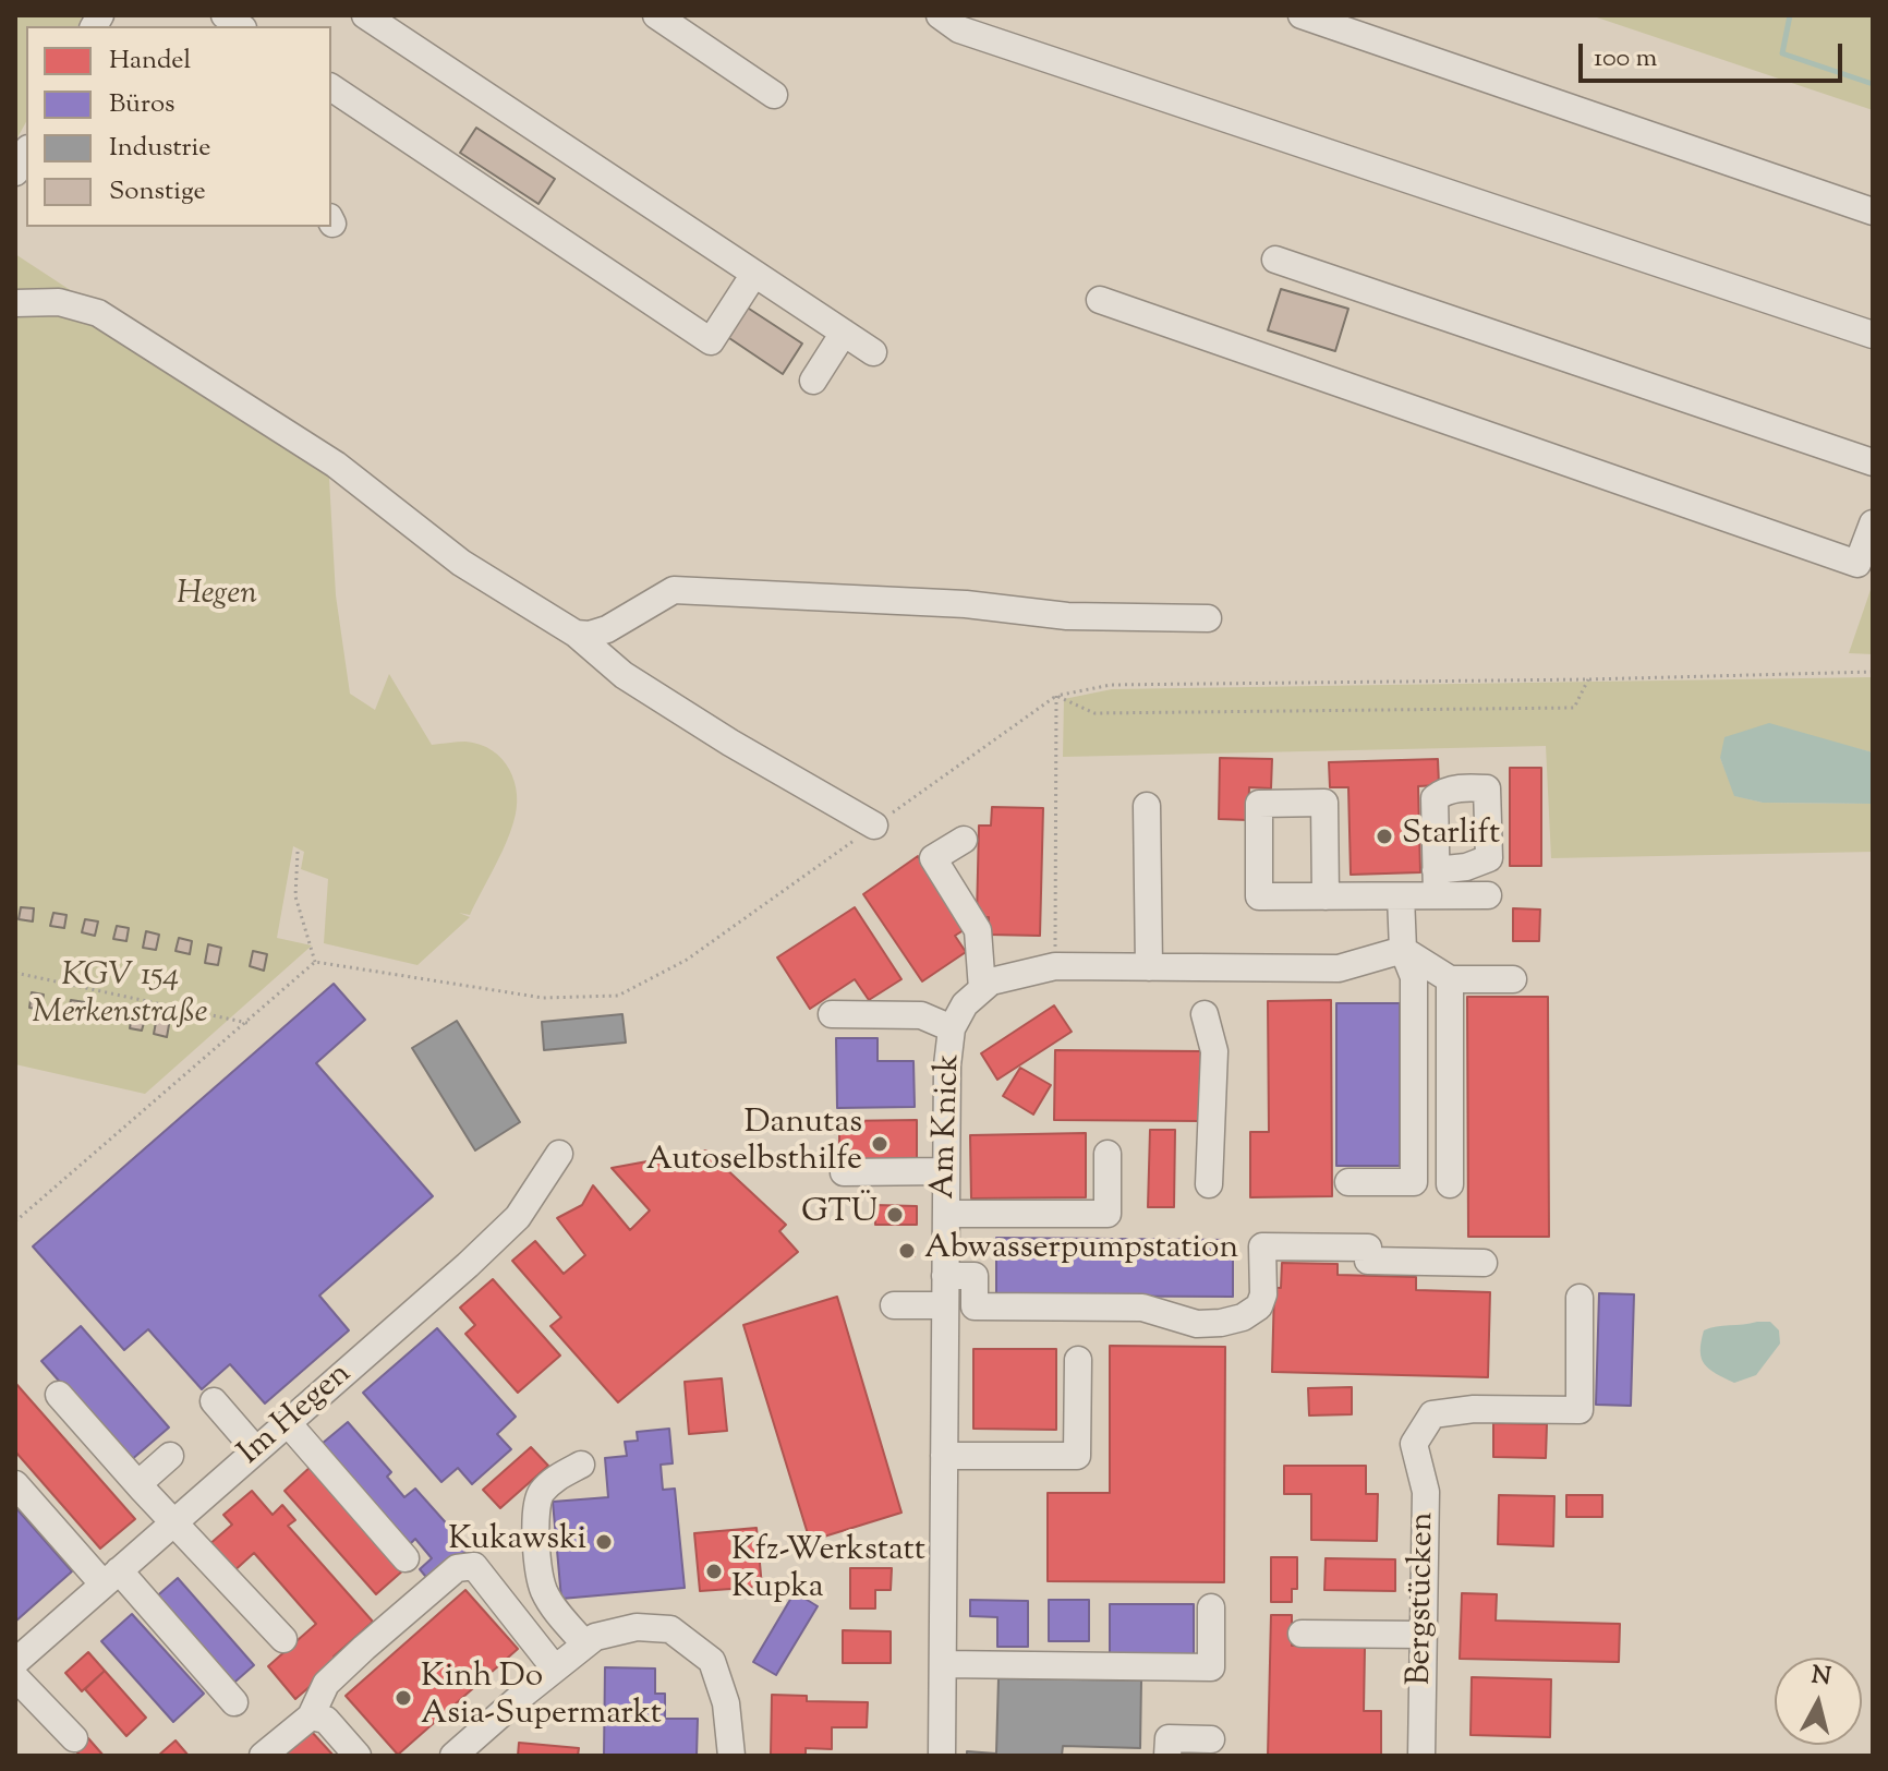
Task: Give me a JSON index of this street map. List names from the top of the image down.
{
  "streets": {
    "street": ["Am Knick", "Im Hegen", "Bergstücken"]
  },
  "parks": ["Hegen", "KGV 154 Merkenstraße"],
  "places": [
    "Starlift",
    "Danutas Autoselbsthilfe",
    "GTÜ",
    "Abwasserpumpstation",
    "Kukawski",
    "Kfz-Werkstatt Kupka",
    "Kinh Do Asia-Supermarkt"
  ],
  "legend": [
    "Handel",
    "Büros",
    "Industrie",
    "Sonstige"
  ],
  "scale_bar": "100 m",
  "north": "top"
}
